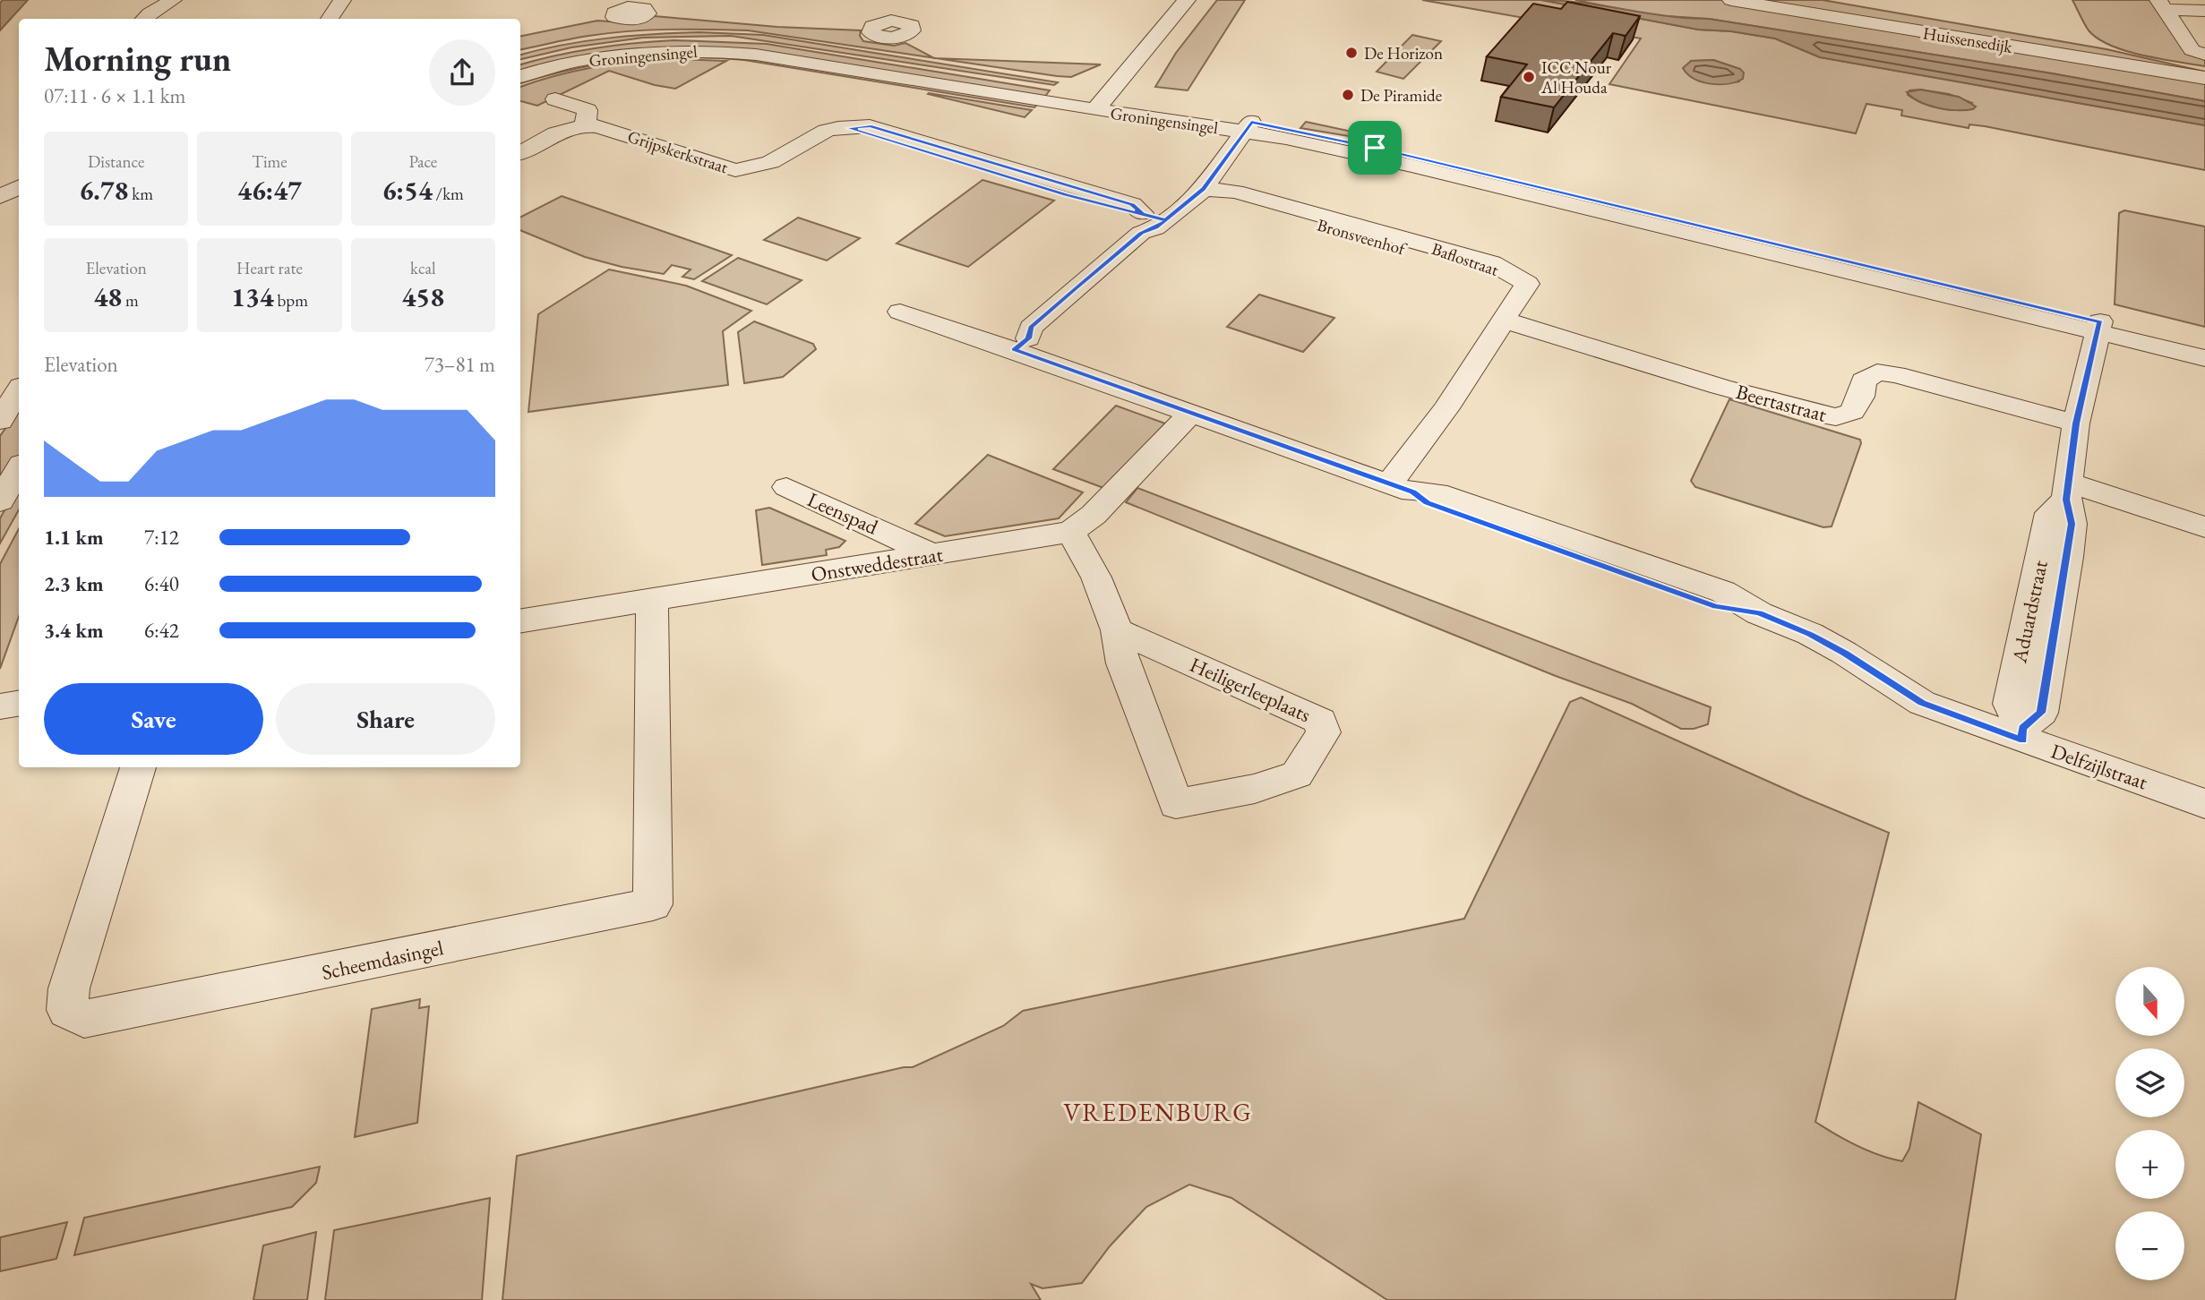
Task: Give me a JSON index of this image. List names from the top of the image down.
{
  "streets": {
    "street": [
      "Huissensedijk",
      "Groningensingel",
      "Grijpskerkstraat",
      "Bronsveenhof",
      "Baflostraat",
      "Beertastraat",
      "Leenspad",
      "Onstweddestraat",
      "Aduardstraat",
      "Heiligerleeplaats",
      "Delfzijlstraat",
      "Scheemdasingel"
    ]
  },
  "crossings": [
    ["Groningensingel", "Aduardstraat"],
    ["Bronsveenhof", "Baflostraat"],
    ["Baflostraat", "Beertastraat"],
    ["Baflostraat", "Delfzijlstraat"],
    ["Beertastraat", "Aduardstraat"],
    ["Leenspad", "Onstweddestraat"],
    ["Onstweddestraat", "Heiligerleeplaats"],
    ["Onstweddestraat", "Delfzijlstraat"],
    ["Onstweddestraat", "Scheemdasingel"],
    ["Aduardstraat", "Delfzijlstraat"]
  ],
  "districts": ["VREDENBURG"],
  "places": ["De Horizon", "ICC Nour Al Houda", "De Piramide"],
  "north": "bottom",
  "page": {
    "heading": ["Morning run", "07:11 · 6 × 1.1 km"],
    "stats": [
      ["Distance", "6.78 km"],
      ["Time", "46:47"],
      ["Pace", "6:54 /km"],
      ["Elevation", "48 m"],
      ["Heart rate", "134 bpm"],
      ["kcal", "458"]
    ],
    "chart": ["Elevation", "73–81 m"],
    "list": [
      {
        "name": "1.1 km",
        "note": "7:12"
      },
      {
        "name": "2.3 km",
        "note": "6:40"
      },
      {
        "name": "3.4 km",
        "note": "6:42"
      }
    ],
    "buttons": ["Save", "Share"],
    "map_buttons": ["+", "−"]
  }
}
